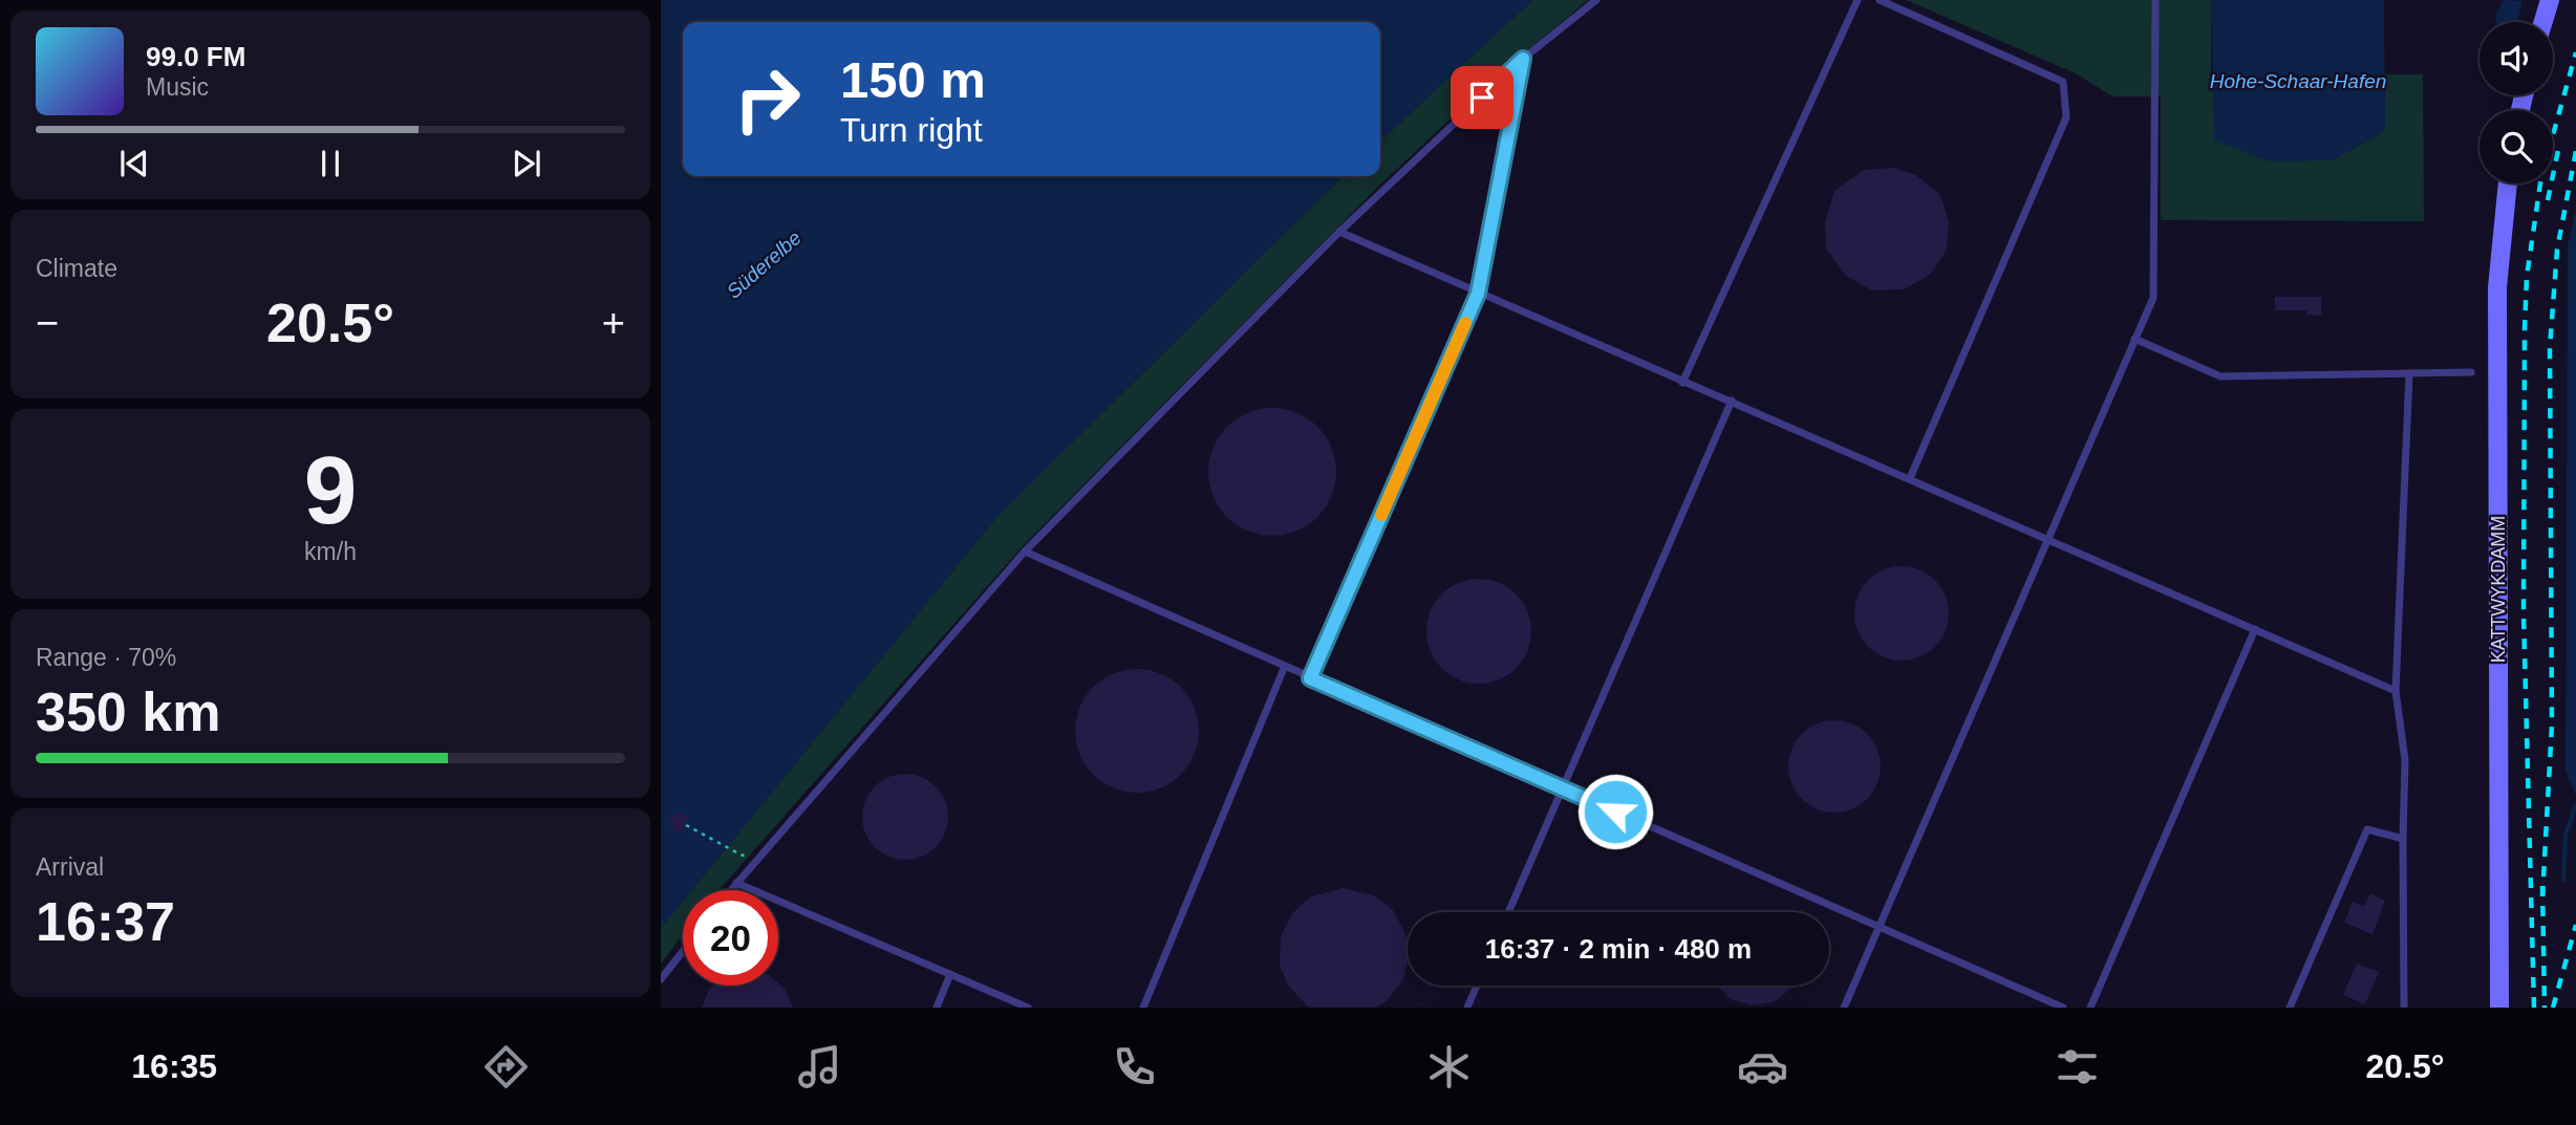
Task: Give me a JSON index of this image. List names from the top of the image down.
{
  "streets": {
    "main road": ["KATTWYKDAMM"]
  },
  "water": ["Hohe-Schaar-Hafen", "Süderelbe"],
  "page": {
    "turn": ["150 m", "Turn right"],
    "song": ["99.0 FM", "Music"],
    "tile": [
      "Climate",
      ["9", "km/h"],
      ["Range · 70%", "350 km"],
      ["Arrival", "16:37"]
    ],
    "heat": ["−", "20.5°", "+"],
    "limit": "20",
    "trip": "16:37 · 2 min · 480 m",
    "tabs": ["16:35", "20.5°"]
  }
}
